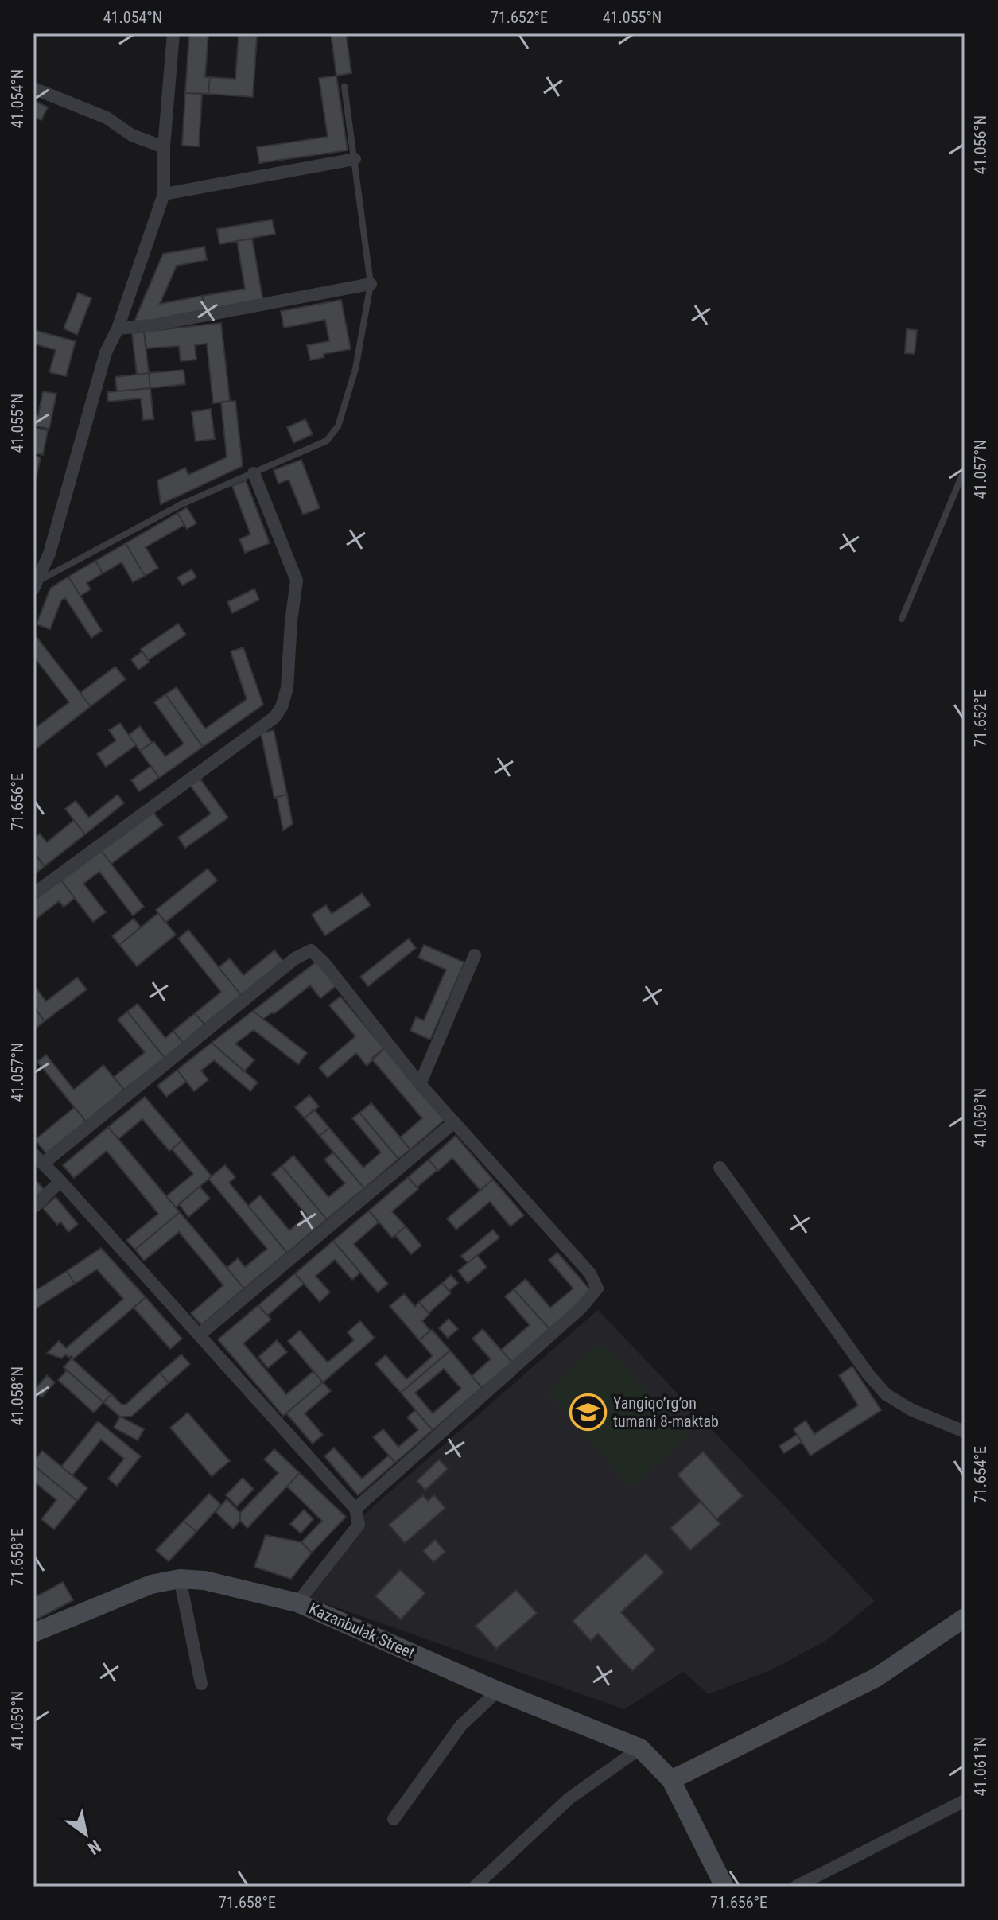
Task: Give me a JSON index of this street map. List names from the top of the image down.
{
  "streets": {
    "main road": ["Kazanbulak Street"]
  },
  "places": {
    "school or university": ["Yangiqo’rg’on tumani 8-maktab"]
  },
  "north": "bottom right",
  "coordinates": [
    "41.054°N",
    "71.652°E",
    "41.055°N",
    "41.056°N",
    "41.057°N",
    "71.656°E",
    "41.059°N",
    "41.058°N",
    "71.654°E",
    "71.658°E",
    "41.061°N"
  ]
}
